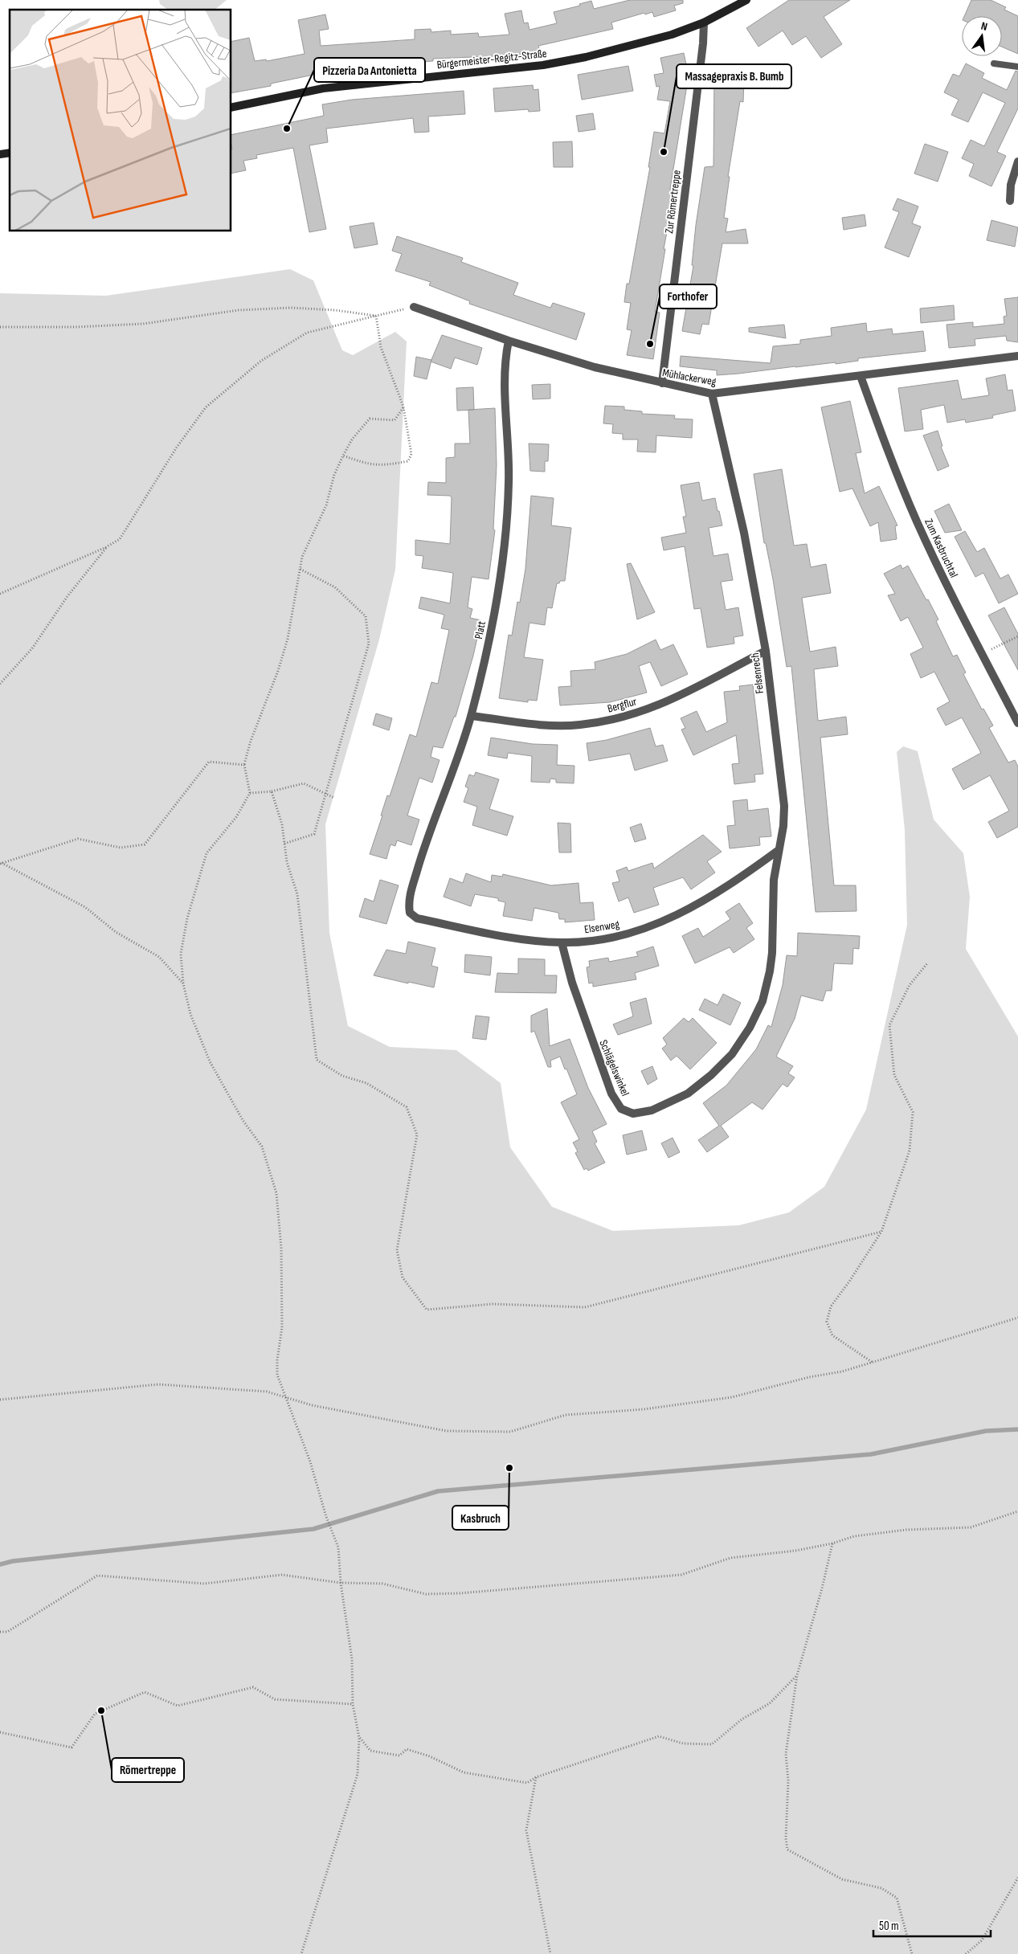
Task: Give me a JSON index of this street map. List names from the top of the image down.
{
  "streets": {
    "street": [
      "Bürgermeister-Regitz-Straße",
      "Zur Römertreppe",
      "Mühlackerweg",
      "Zum Kasbruchtal",
      "Platt",
      "Felsenrech",
      "Bergflur",
      "Elsenweg",
      "Schlägelswinkel"
    ]
  },
  "crossings": [
    ["Bürgermeister-Regitz-Straße", "Zur Römertreppe"],
    ["Zur Römertreppe", "Mühlackerweg"],
    ["Mühlackerweg", "Zum Kasbruchtal"],
    ["Mühlackerweg", "Platt"],
    ["Mühlackerweg", "Felsenrech"],
    ["Platt", "Bergflur"],
    ["Platt", "Elsenweg"],
    ["Felsenrech", "Bergflur"],
    ["Felsenrech", "Elsenweg"],
    ["Felsenrech", "Schlägelswinkel"],
    ["Elsenweg", "Schlägelswinkel"]
  ],
  "places": [
    "Pizzeria Da Antonietta",
    "Massagepraxis B. Bumb",
    "Forthofer",
    "Kasbruch",
    "Römertreppe"
  ],
  "scale_bar": "50 m",
  "north": "top"
}
